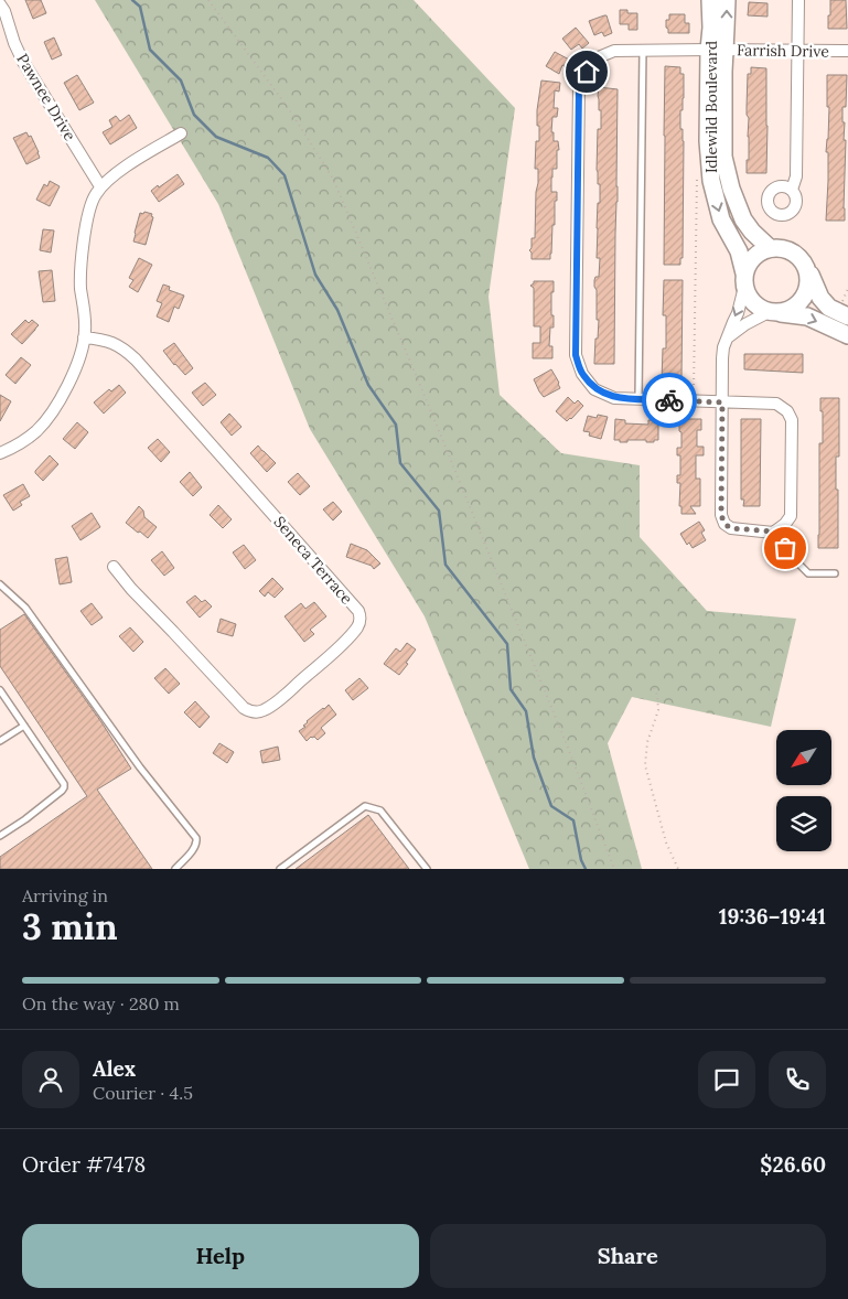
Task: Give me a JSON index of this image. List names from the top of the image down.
{
  "streets": {
    "street": [
      "Farrish Drive",
      "Pawnee Drive",
      "Idlewild Boulevard",
      "Seneca Terrace"
    ]
  },
  "crossings": [
    ["Farrish Drive", "Idlewild Boulevard"]
  ],
  "north": "bottom left",
  "page": {
    "heading": ["3 min", "Arriving in", "19:36–19:41"],
    "panel": [
      "Alex",
      "Courier · 4.5",
      "Order #7478",
      "$26.60"
    ],
    "bar": "On the way · 280 m",
    "buttons": ["Help", "Share"]
  }
}
